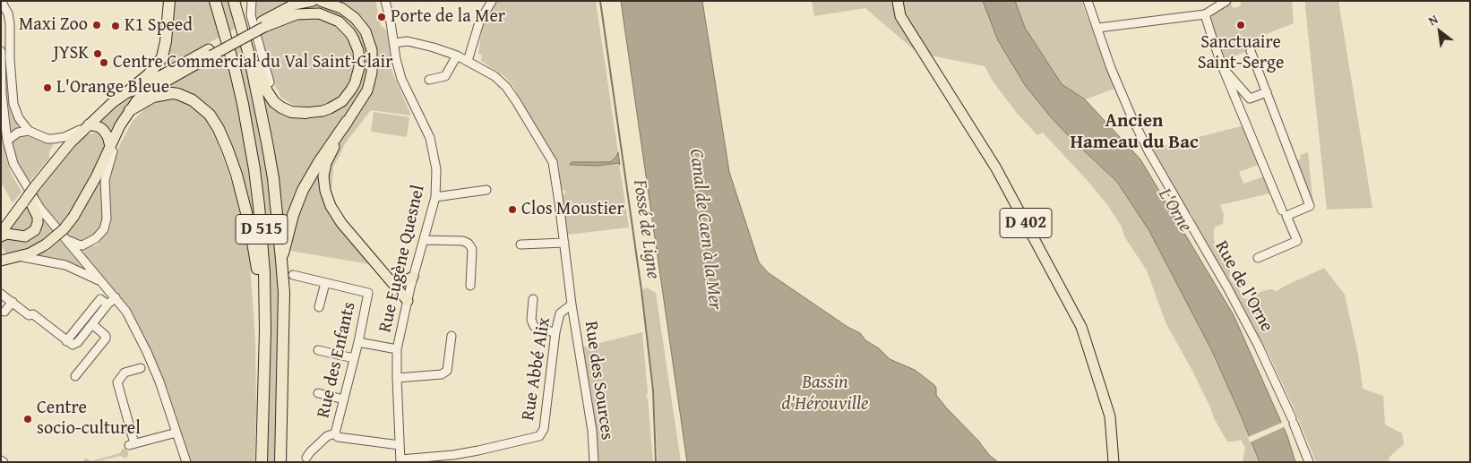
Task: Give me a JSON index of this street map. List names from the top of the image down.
{
  "streets": {
    "highway": ["D 515"],
    "main road": ["D 402"],
    "street": [
      "Rue Eugène Quesnel",
      "Rue de l'Orne",
      "Rue des Enfants",
      "Rue Abbé Alix",
      "Rue des Sources"
    ]
  },
  "crossings": [
    ["Rue Eugène Quesnel", "Rue Abbé Alix"],
    ["Rue Eugène Quesnel", "Rue des Sources"],
    ["Rue Abbé Alix", "Rue des Sources"]
  ],
  "districts": ["Ancien Hameau du Bac"],
  "water": [
    "L'Orne",
    "Fossé de Ligne",
    "Canal de Caen à la Mer",
    "Bassin d'Hérouville"
  ],
  "places": [
    "Porte de la Mer",
    "Maxi Zoo",
    "Sanctuaire Saint-Serge",
    "K1 Speed",
    "JYSK",
    "Centre Commercial du Val Saint-Clair",
    "L'Orange Bleue",
    "Clos Moustier",
    "Centre socio-culturel"
  ],
  "north": "top left"
}
